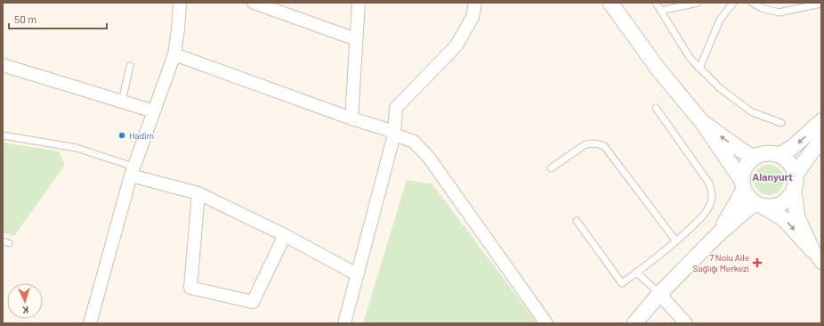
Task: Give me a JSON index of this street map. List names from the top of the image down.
{
  "districts": ["Alanyurt"],
  "places": {
    "other": ["Hadim"],
    "health": ["7 Nolu Aile Sağlığı Merkezi"]
  },
  "scale_bar": "50 m",
  "north": "bottom"
}
